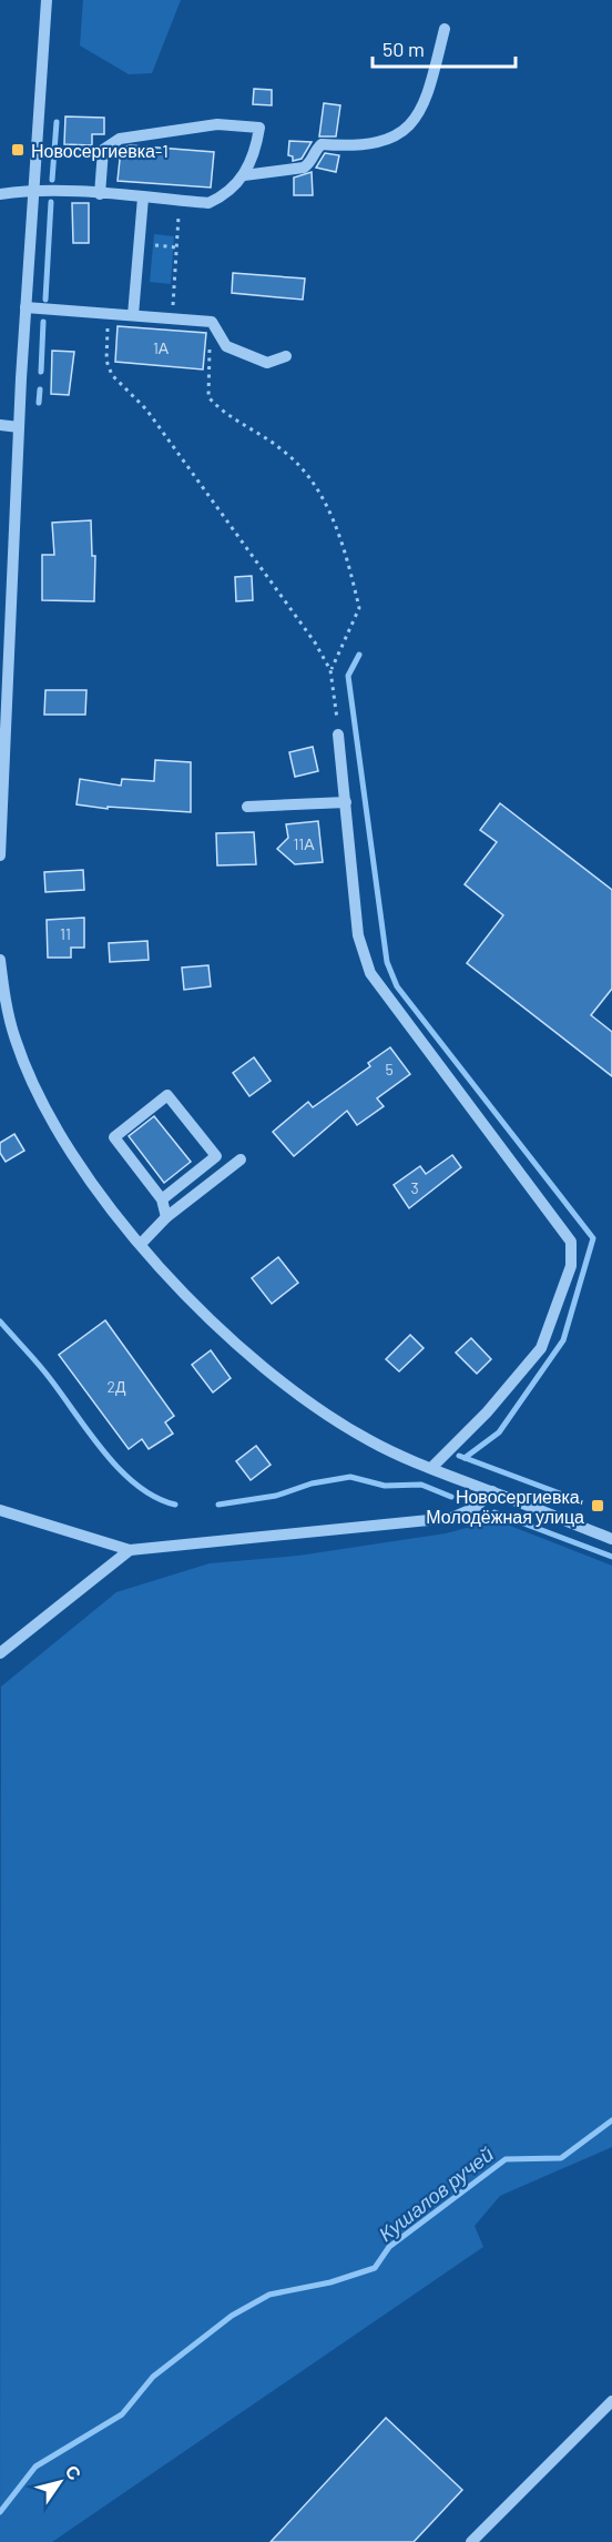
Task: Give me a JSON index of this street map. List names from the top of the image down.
{
  "water": ["Кушалов ручей"],
  "places": {
    "transit": ["Новосергиевка-1", "Новосергиевка, Молодёжная улица"]
  },
  "house_numbers": [
    "1А",
    "11А",
    "11",
    "5",
    "3",
    "2Д"
  ],
  "scale_bar": "50 m",
  "north": "top right"
}
